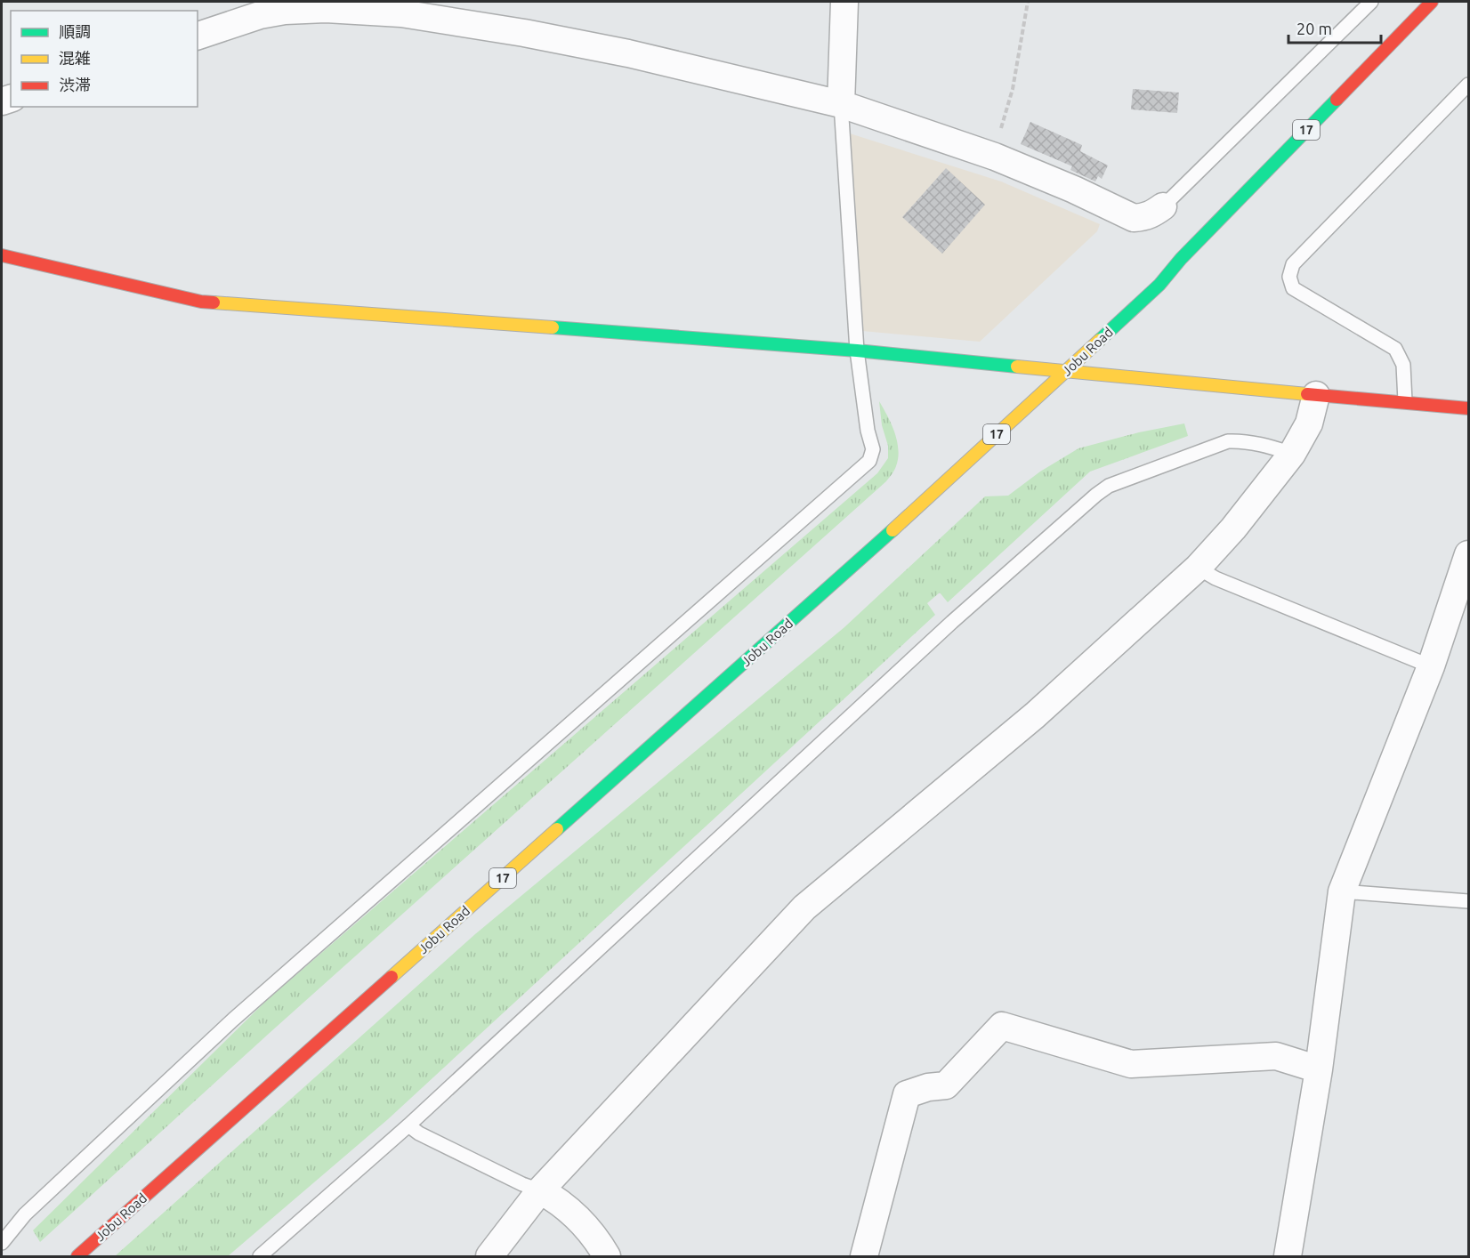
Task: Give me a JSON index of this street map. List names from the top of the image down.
{
  "streets": {
    "main road": ["17", "Jobu Road"]
  },
  "legend": ["順調", "混雑", "渋滞"],
  "scale_bar": "20 m"
}
